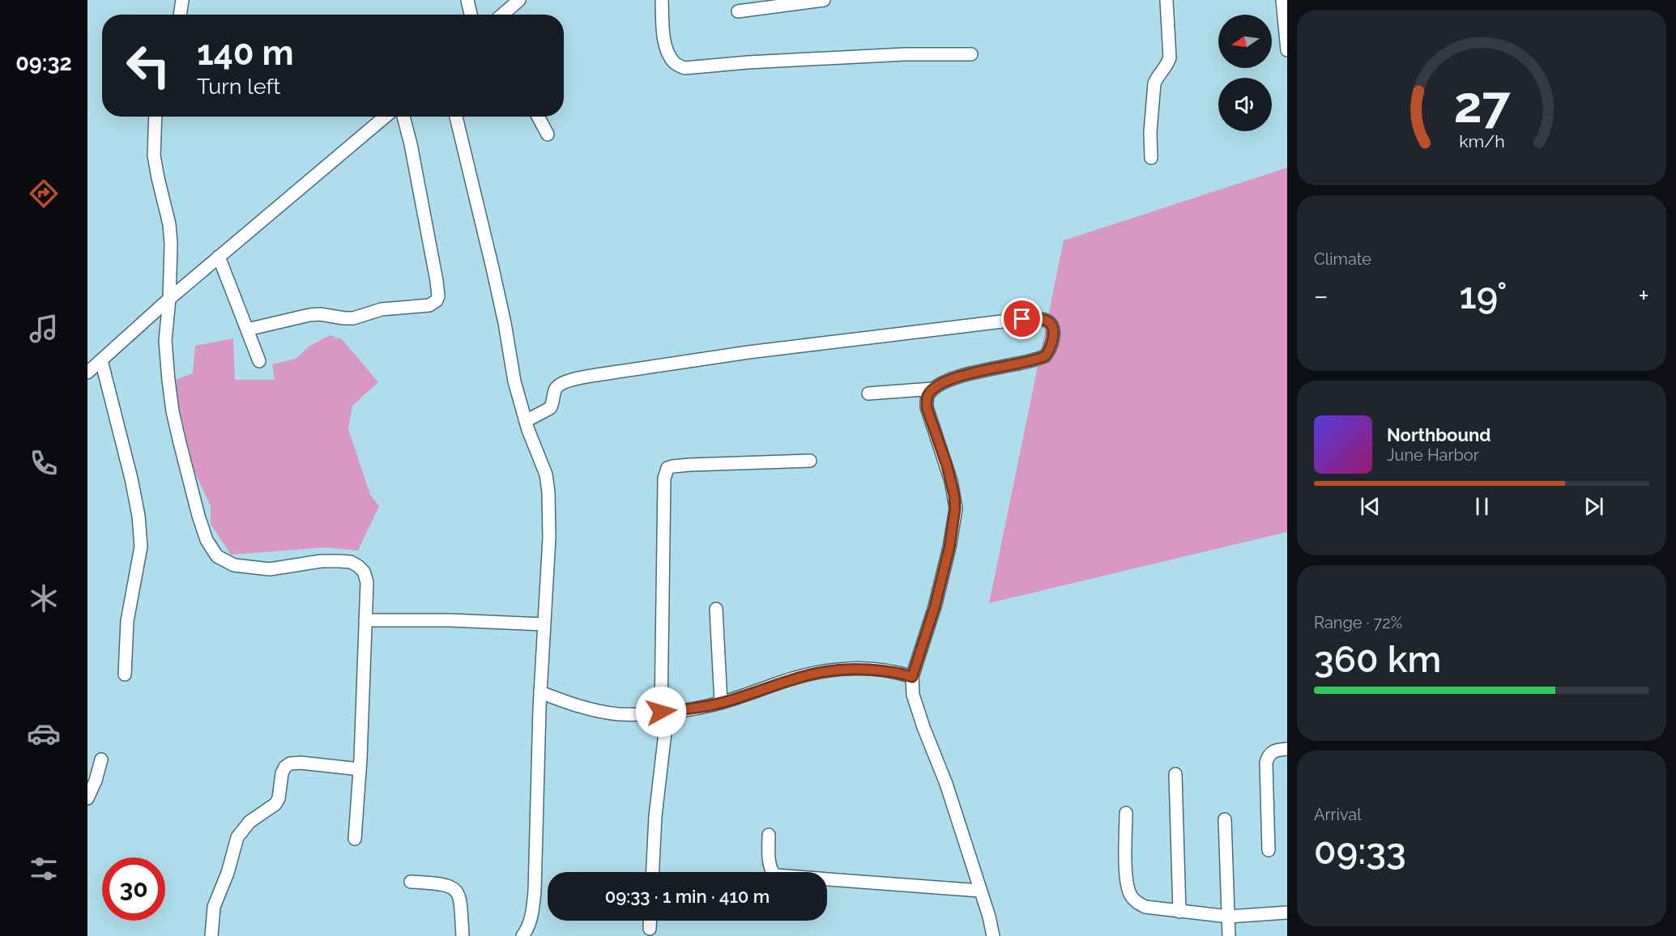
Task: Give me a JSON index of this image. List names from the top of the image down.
{
  "north": "left",
  "page": {
    "tabs": "09:32",
    "turn": ["140 m", "Turn left"],
    "tile": [
      "Climate",
      ["Range · 72%", "360 km"],
      ["Arrival", "09:33"]
    ],
    "heat": ["−", "19°", "+"],
    "song": ["Northbound", "June Harbor"],
    "limit": "30",
    "trip": "09:33 · 1 min · 410 m",
    "gauge": ["27", "km/h"]
  }
}
